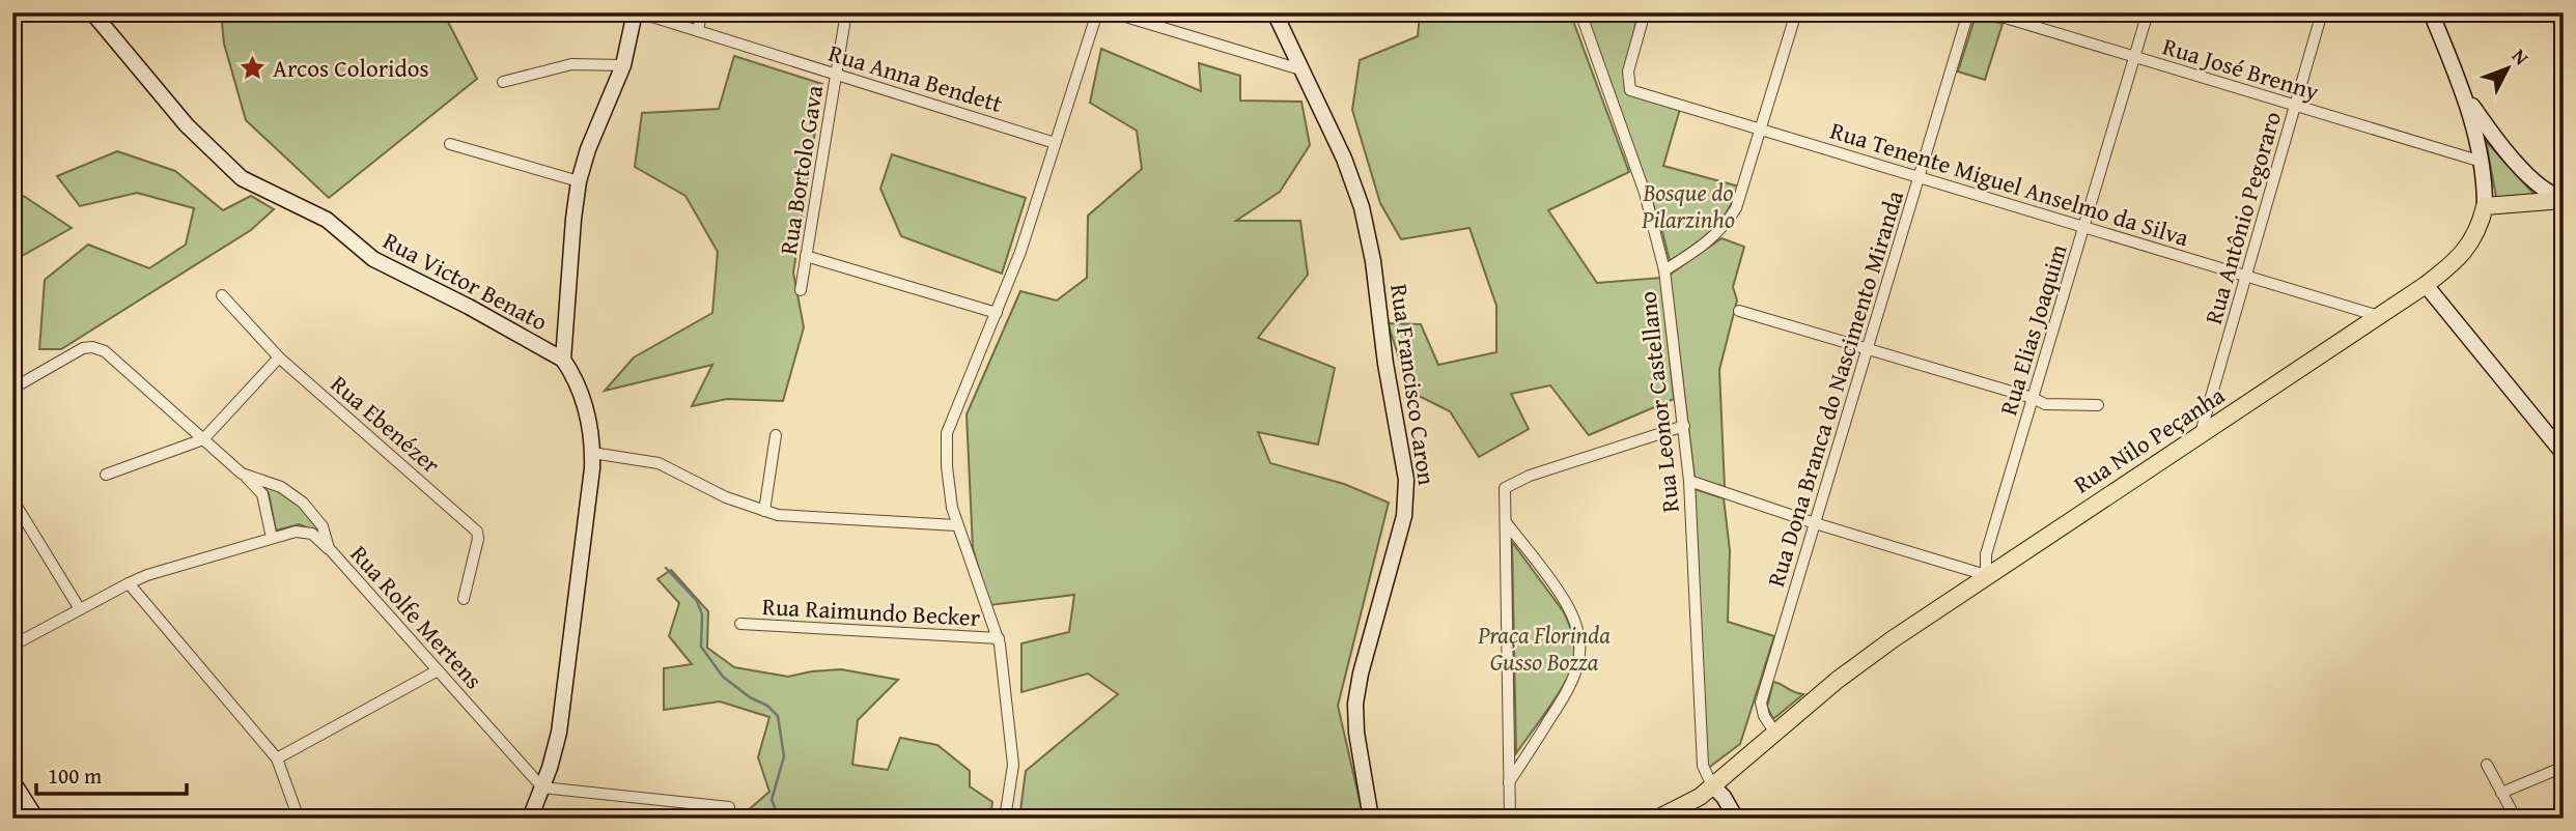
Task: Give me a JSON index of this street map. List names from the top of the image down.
{
  "streets": {
    "main road": ["Rua Nilo Peçanha"],
    "street": [
      "Rua José Brenny",
      "Rua Anna Bendett",
      "Rua Bortolo Gava",
      "Rua Tenente Miguel Anselmo da Silva",
      "Rua Antônio Pegoraro",
      "Rua Victor Benato",
      "Rua Elias Joaquim",
      "Rua Francisco Caron",
      "Rua Dona Branca do Nascimento Miranda",
      "Rua Leonor Castellano",
      "Rua Ebenézer",
      "Rua Raimundo Becker",
      "Rua Rolfe Mertens"
    ]
  },
  "crossings": [
    ["Rua José Brenny", "Rua Antônio Pegoraro"],
    ["Rua José Brenny", "Rua Elias Joaquim"],
    ["Rua José Brenny", "Rua Nilo Peçanha"],
    ["Rua Anna Bendett", "Rua Bortolo Gava"],
    ["Rua Tenente Miguel Anselmo da Silva", "Rua Antônio Pegoraro"],
    ["Rua Tenente Miguel Anselmo da Silva", "Rua Elias Joaquim"],
    ["Rua Tenente Miguel Anselmo da Silva", "Rua Dona Branca do Nascimento Miranda"],
    ["Rua Tenente Miguel Anselmo da Silva", "Rua Leonor Castellano"],
    ["Rua Tenente Miguel Anselmo da Silva", "Rua Nilo Peçanha"],
    ["Rua Antônio Pegoraro", "Rua Nilo Peçanha"],
    ["Rua Elias Joaquim", "Rua Nilo Peçanha"],
    ["Rua Dona Branca do Nascimento Miranda", "Rua Nilo Peçanha"],
    ["Rua Leonor Castellano", "Rua Nilo Peçanha"]
  ],
  "parks": ["Bosque do Pilarzinho", "Praça Florinda Gusso Bozza"],
  "places": {
    "place": ["Arcos Coloridos"]
  },
  "scale_bar": "100 m",
  "north": "top right"
}
